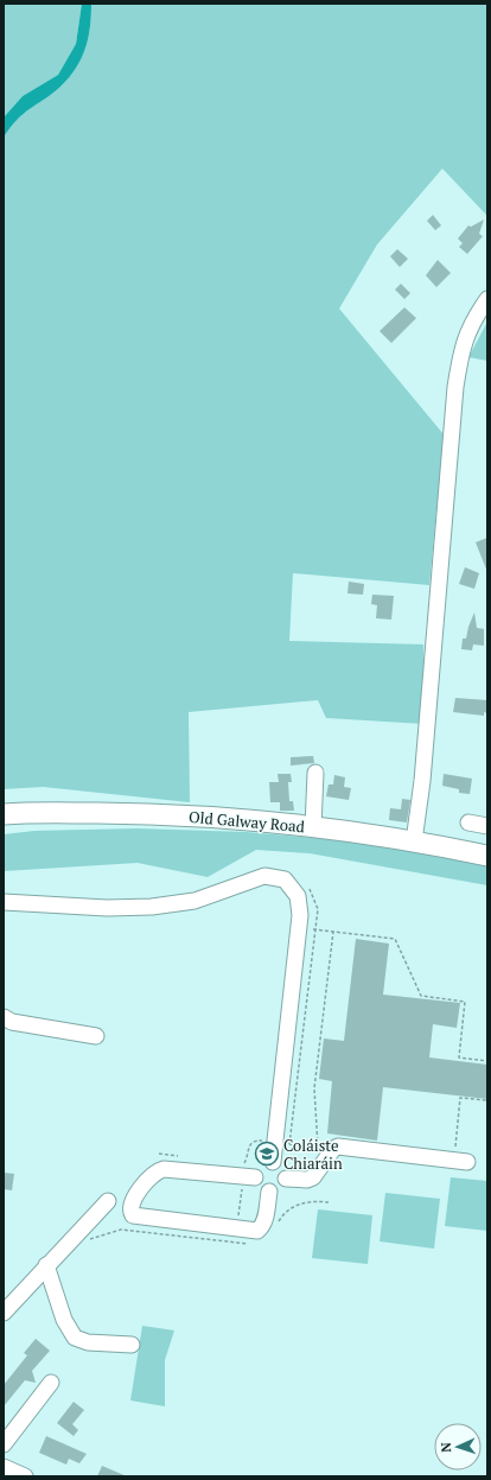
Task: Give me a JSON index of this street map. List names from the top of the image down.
{
  "streets": {
    "main road": ["Old Galway Road"]
  },
  "places": {
    "school or university": ["Coláiste Chiaráin"]
  },
  "north": "left"
}
